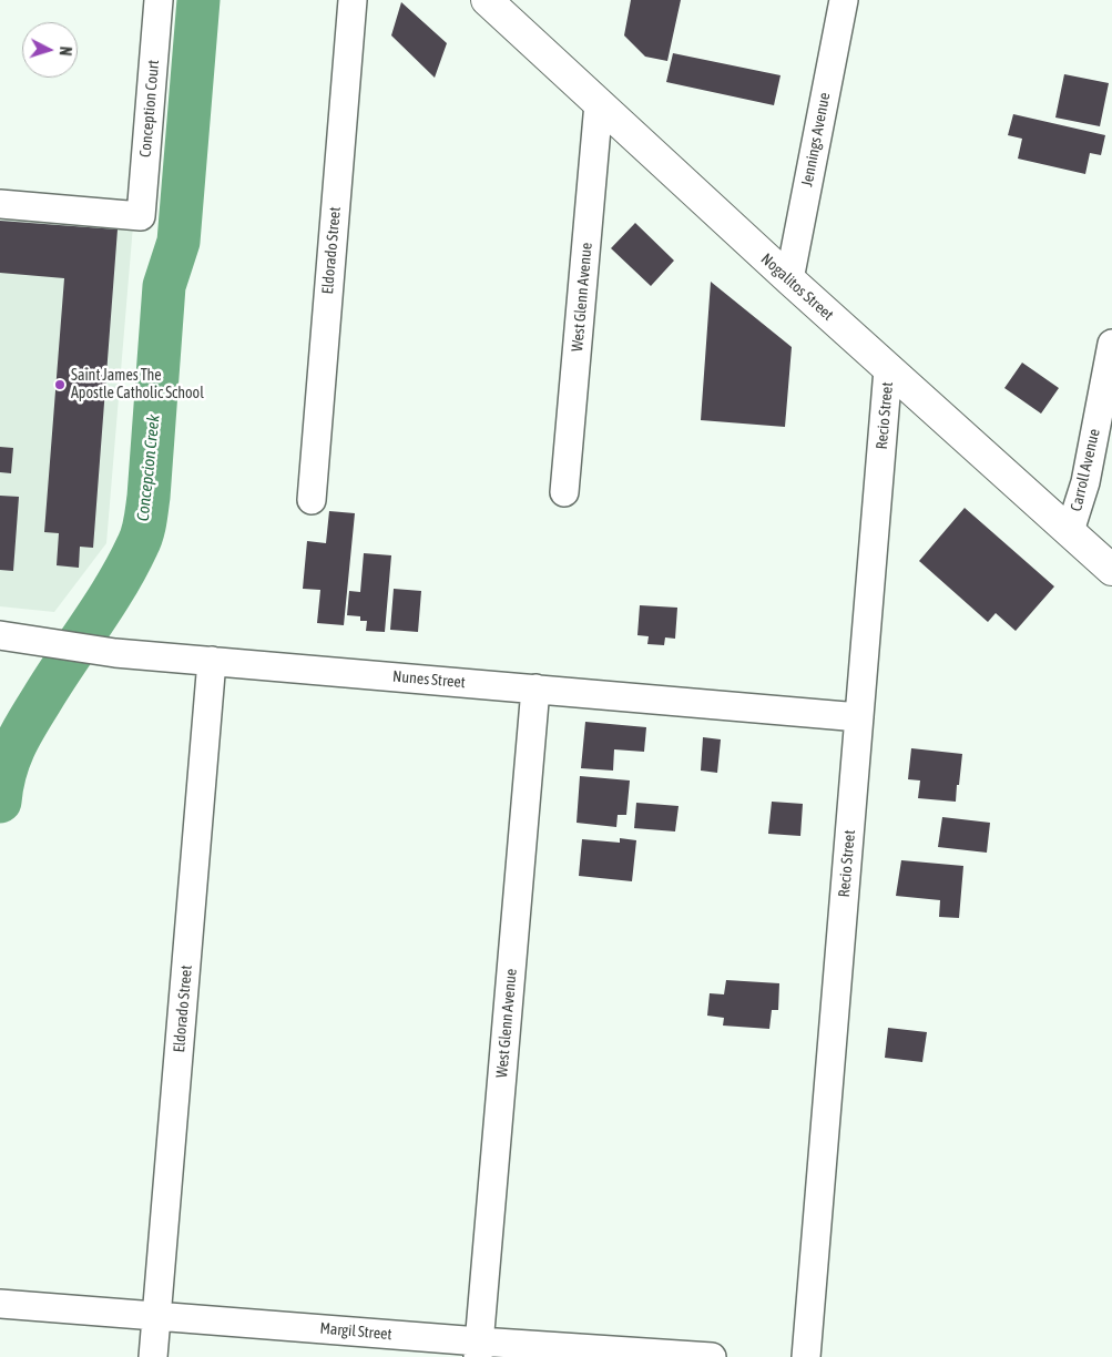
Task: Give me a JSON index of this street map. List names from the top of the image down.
{
  "streets": {
    "main road": ["Nogalitos Street"],
    "street": [
      "Conception Court",
      "Jennings Avenue",
      "Eldorado Street",
      "West Glenn Avenue",
      "Recio Street",
      "Carroll Avenue",
      "Nunes Street",
      "Margil Street"
    ]
  },
  "crossings": [
    ["Jennings Avenue", "Nogalitos Street"],
    ["Eldorado Street", "Nunes Street"],
    ["Eldorado Street", "Margil Street"],
    ["Nogalitos Street", "West Glenn Avenue"],
    ["Nogalitos Street", "Recio Street"],
    ["Nogalitos Street", "Carroll Avenue"],
    ["West Glenn Avenue", "Nunes Street"],
    ["West Glenn Avenue", "Margil Street"],
    ["Recio Street", "Nunes Street"]
  ],
  "water": ["Concepcion Creek"],
  "places": ["Saint James The Apostle Catholic School"],
  "north": "right"
}
